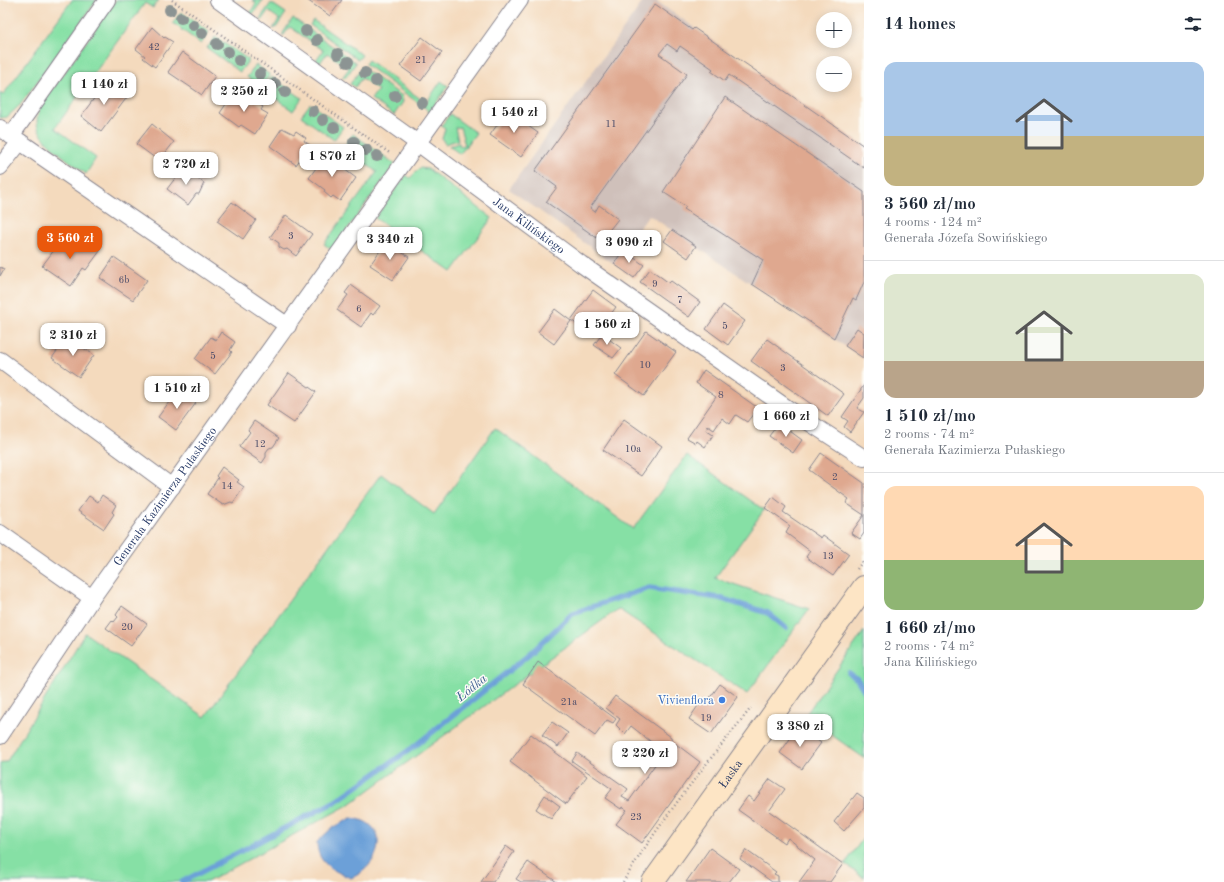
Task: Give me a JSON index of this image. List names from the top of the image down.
{
  "streets": {
    "main road": ["Łaska"],
    "street": ["Jana Kilińskiego", "Generała Kazimierza Pułaskiego"]
  },
  "crossings": [
    ["Jana Kilińskiego", "Generała Kazimierza Pułaskiego"]
  ],
  "water": ["Łódka"],
  "places": ["Vivienflora"],
  "house_numbers": [
    "42",
    "21",
    "11",
    "3",
    "6b",
    "9",
    "7",
    "6",
    "5",
    "5",
    "10",
    "3",
    "8",
    "12",
    "10a",
    "2",
    "14",
    "13",
    "20",
    "21a",
    "19",
    "23"
  ],
  "page": {
    "heading": "14 homes",
    "map_buttons": ["+", "−"],
    "list": [
      {
        "name": "3 560 zł/mo",
        "note": "4 rooms · 124 m² · Generała Józefa Sowińskiego"
      },
      {
        "name": "1 510 zł/mo",
        "note": "2 rooms · 74 m² · Generała Kazimierza Pułaskiego"
      },
      {
        "name": "1 660 zł/mo",
        "note": "2 rooms · 74 m² · Jana Kilińskiego"
      }
    ],
    "price": [
      "1 140 zł",
      "2 250 zł",
      "1 540 zł",
      "1 870 zł",
      "2 720 zł",
      "3 560 zł",
      "3 340 zł",
      "3 090 zł",
      "1 560 zł",
      "2 310 zł",
      "1 510 zł",
      "1 660 zł",
      "3 380 zł",
      "2 220 zł"
    ]
  }
}
